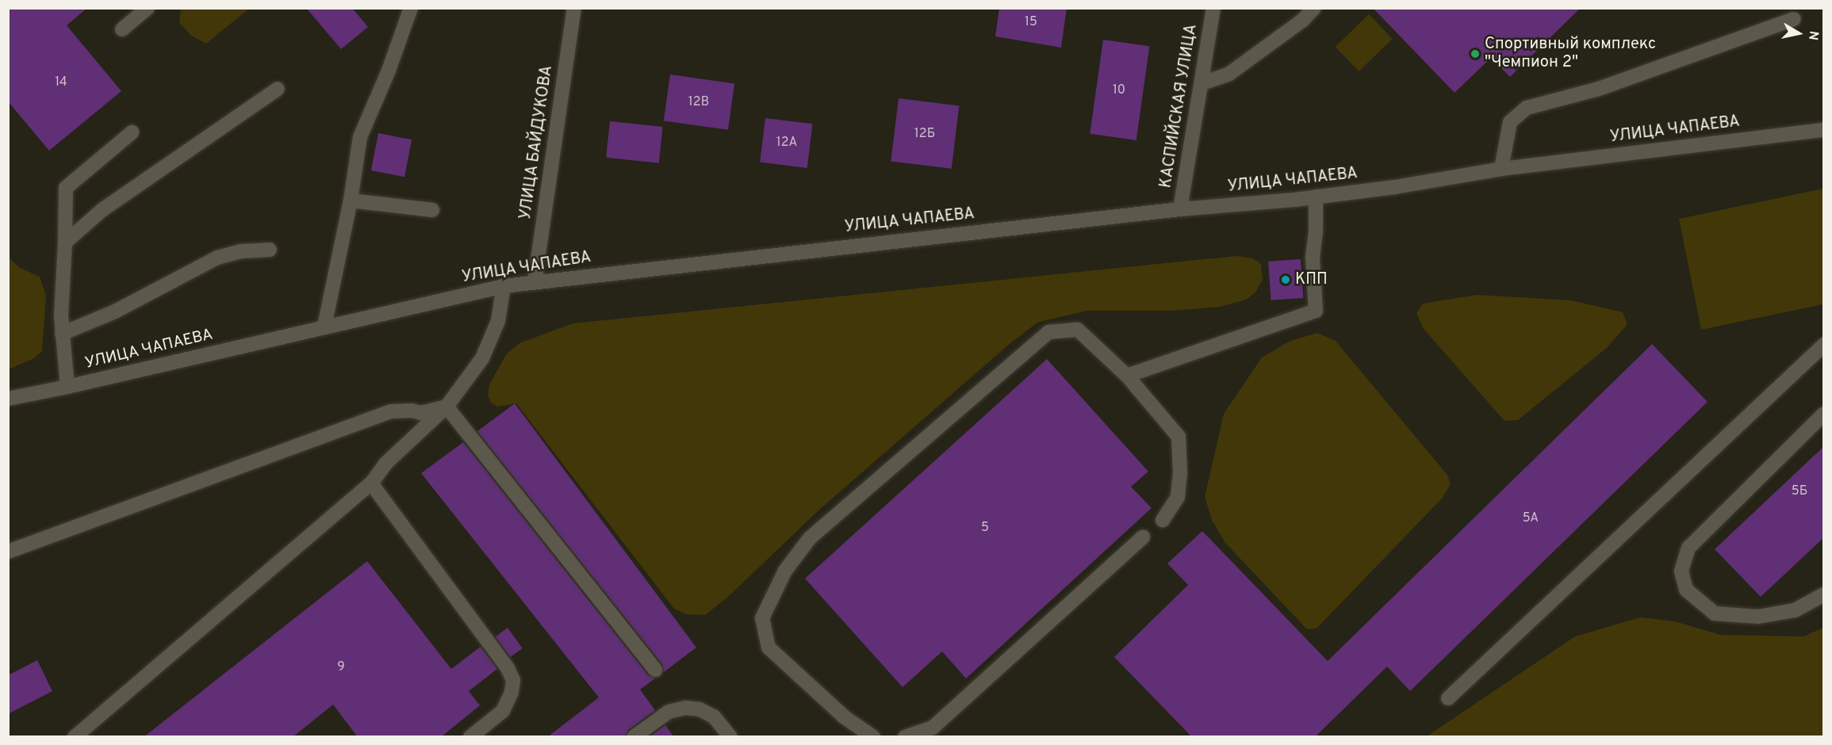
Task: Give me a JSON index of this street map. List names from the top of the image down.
{
  "streets": {
    "main road": ["КАСПИЙСКАЯ УЛИЦА", "УЛИЦА ЧАПАЕВА", "УЛИЦА БАЙДУКОВА"]
  },
  "crossings": [
    ["КАСПИЙСКАЯ УЛИЦА", "УЛИЦА ЧАПАЕВА"],
    ["УЛИЦА ЧАПАЕВА", "УЛИЦА БАЙДУКОВА"]
  ],
  "places": ["Спортивный комплекс \"Чемпион 2\"", "КПП"],
  "house_numbers": [
    "15",
    "14",
    "10",
    "12В",
    "12Б",
    "12А",
    "5Б",
    "5А",
    "5",
    "9"
  ],
  "north": "right"
}
